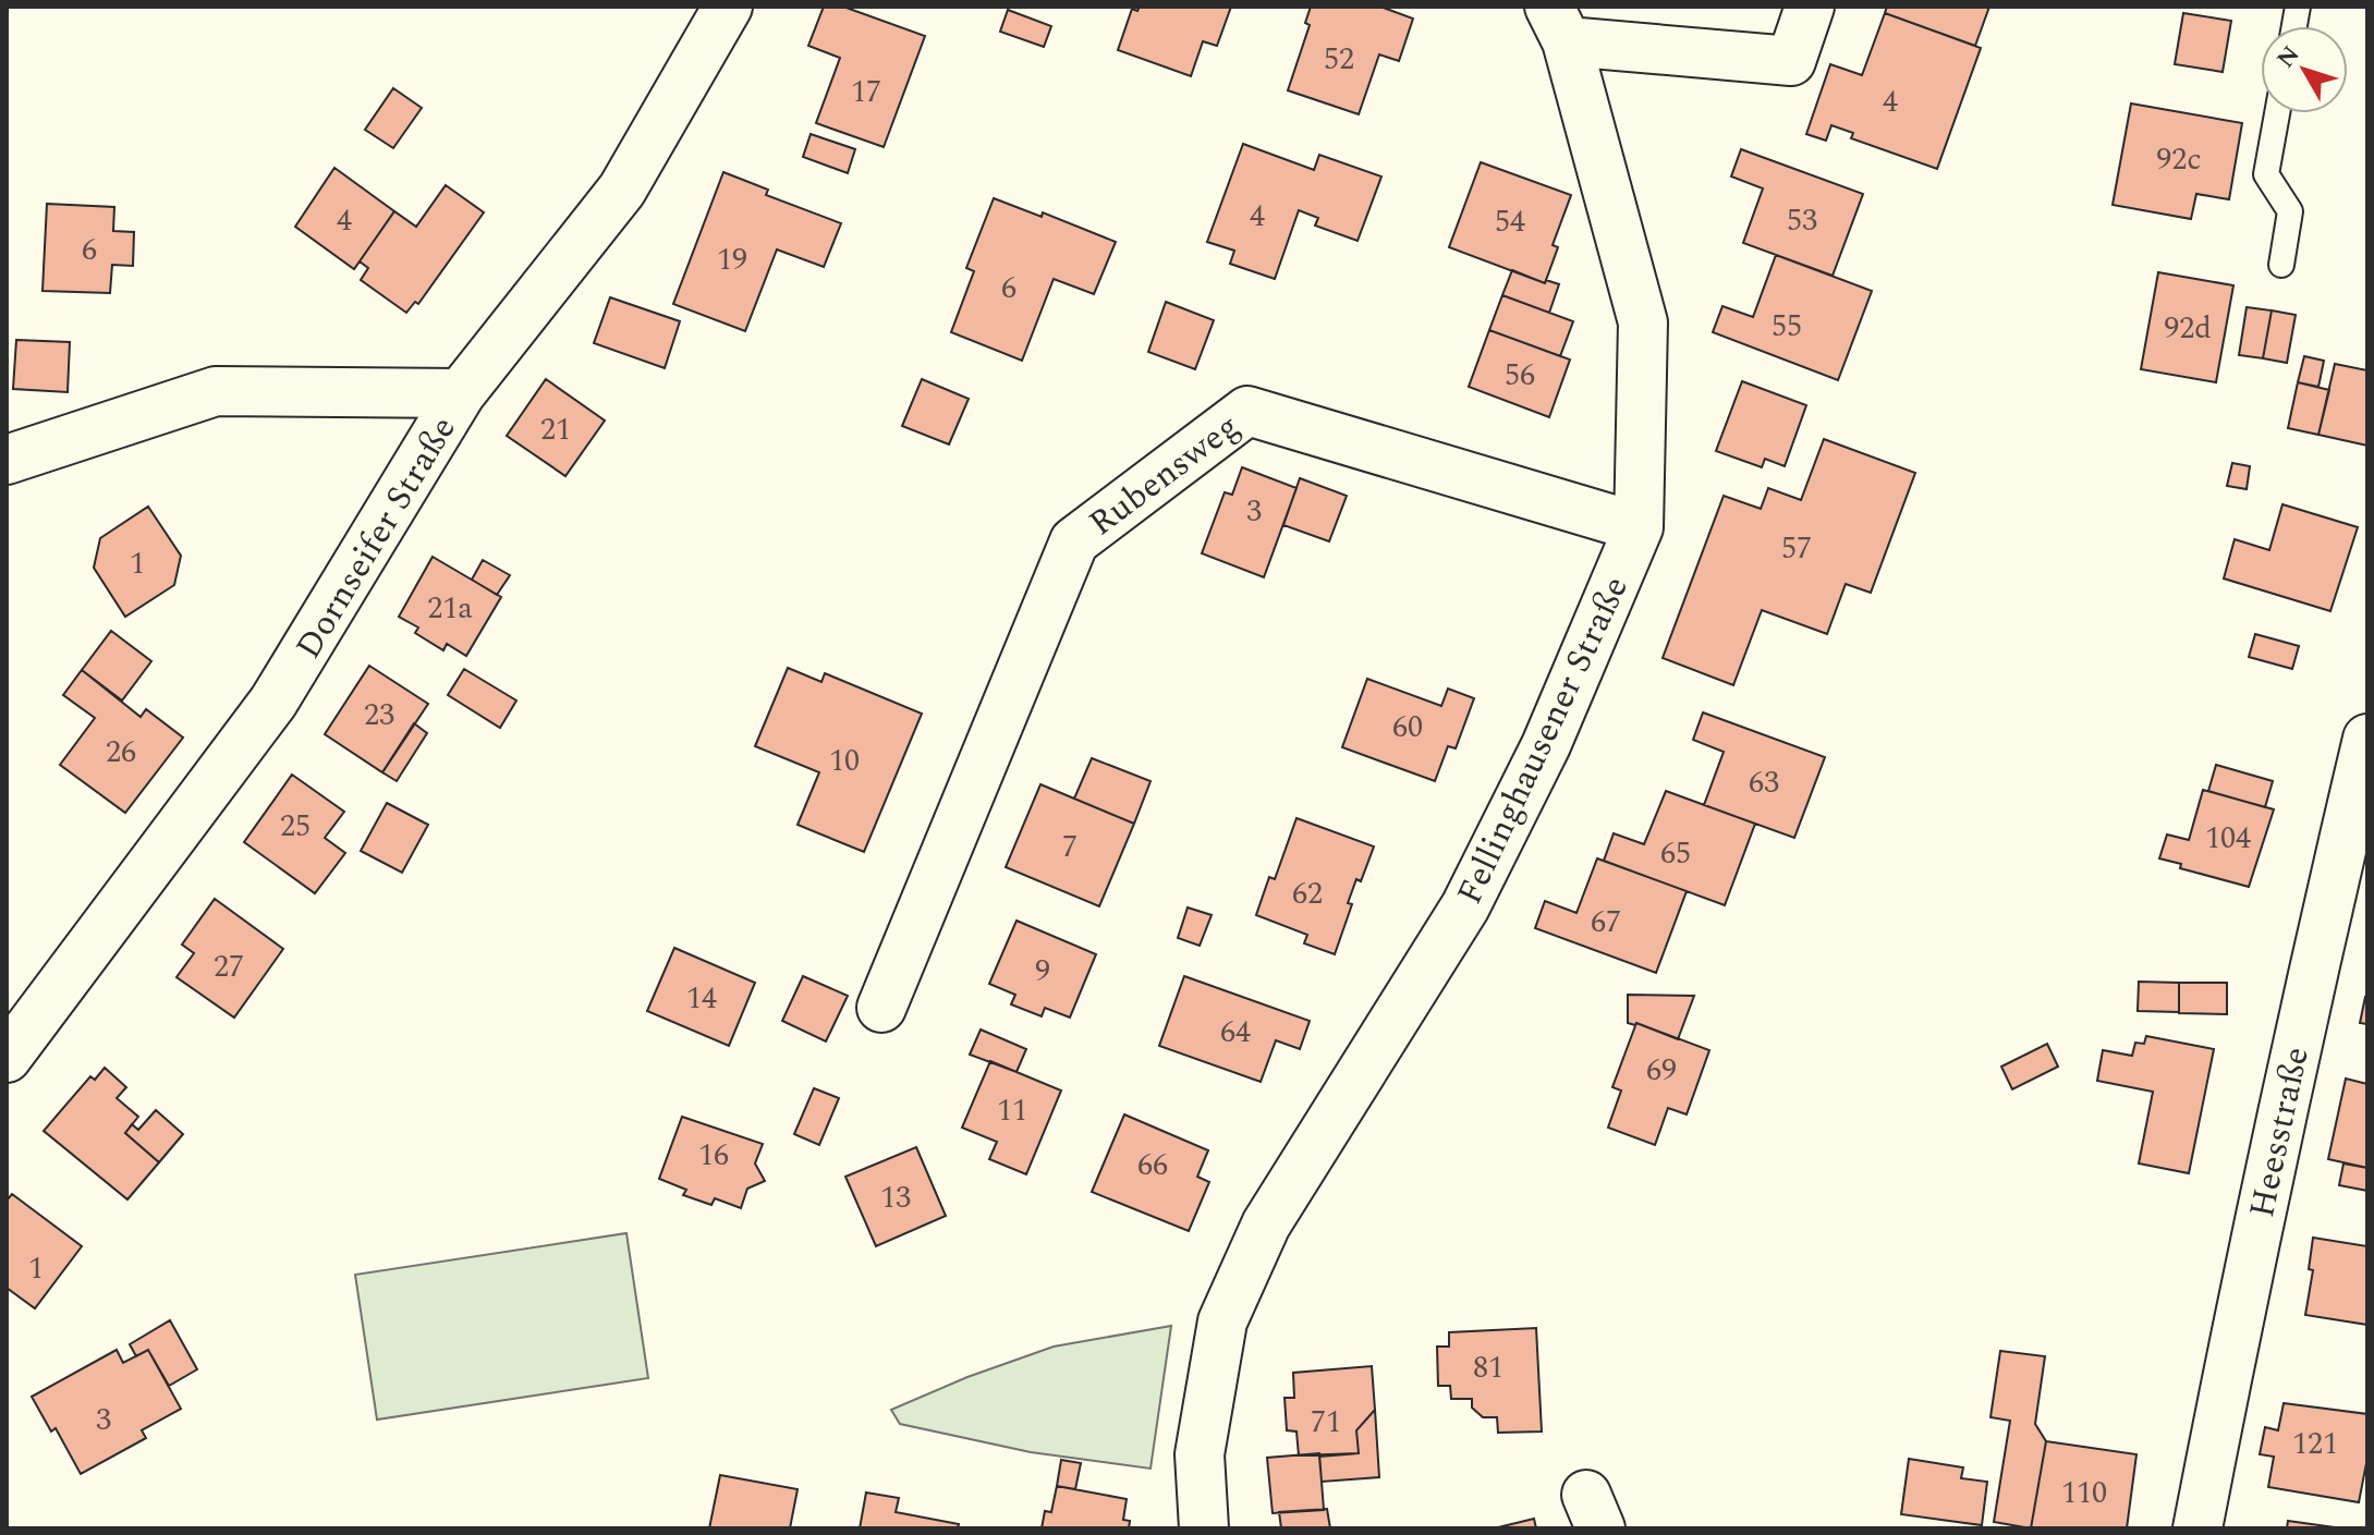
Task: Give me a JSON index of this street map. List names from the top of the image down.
{
  "streets": {
    "street": [
      "Rubensweg",
      "Dornseifer Straße",
      "Fellinghausener Straße",
      "Heesstraße"
    ]
  },
  "crossings": [
    ["Rubensweg", "Fellinghausener Straße"]
  ],
  "house_numbers": [
    "52",
    "17",
    "4",
    "92c",
    "4",
    "4",
    "53",
    "54",
    "6",
    "19",
    "6",
    "55",
    "92d",
    "56",
    "21",
    "3",
    "57",
    "1",
    "21a",
    "23",
    "60",
    "26",
    "10",
    "63",
    "25",
    "104",
    "7",
    "65",
    "62",
    "67",
    "27",
    "9",
    "14",
    "64",
    "69",
    "11",
    "16",
    "66",
    "13",
    "1",
    "81",
    "3",
    "71",
    "121",
    "110"
  ],
  "north": "top left"
}
